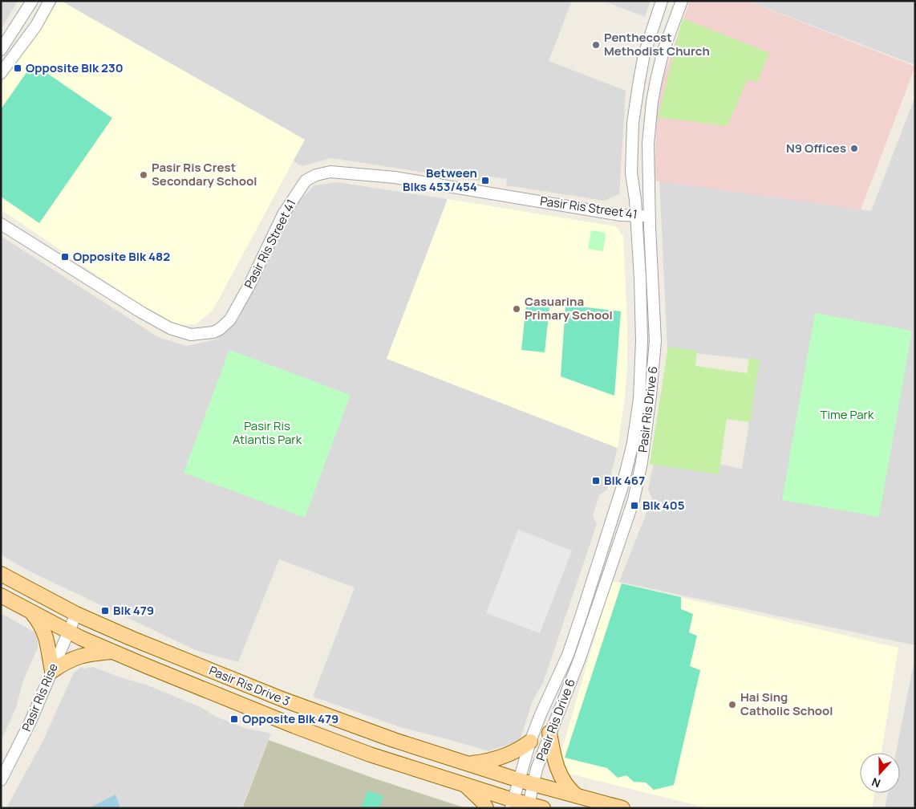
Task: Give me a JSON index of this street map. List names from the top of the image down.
{
  "streets": {
    "main road": ["Pasir Ris Drive 3"],
    "street": ["Pasir Ris Street 41", "Pasir Ris Drive 6", "Pasir Ris Rise"]
  },
  "crossings": [
    ["Pasir Ris Street 41", "Pasir Ris Drive 6"],
    ["Pasir Ris Drive 6", "Pasir Ris Drive 3"],
    ["Pasir Ris Drive 3", "Pasir Ris Rise"]
  ],
  "parks": ["Time Park", "Pasir Ris Atlantis Park"],
  "places": {
    "other": [
      "Penthecost Methodist Church",
      "N9 Offices",
      "Pasir Ris Crest Secondary School",
      "Casuarina Primary School",
      "Hai Sing Catholic School"
    ],
    "transit": [
      "Opposite Blk 230",
      "Between Blks 453/454",
      "Opposite Blk 482",
      "Blk 467",
      "Blk 405",
      "Blk 479",
      "Opposite Blk 479"
    ]
  },
  "north": "bottom"
}
